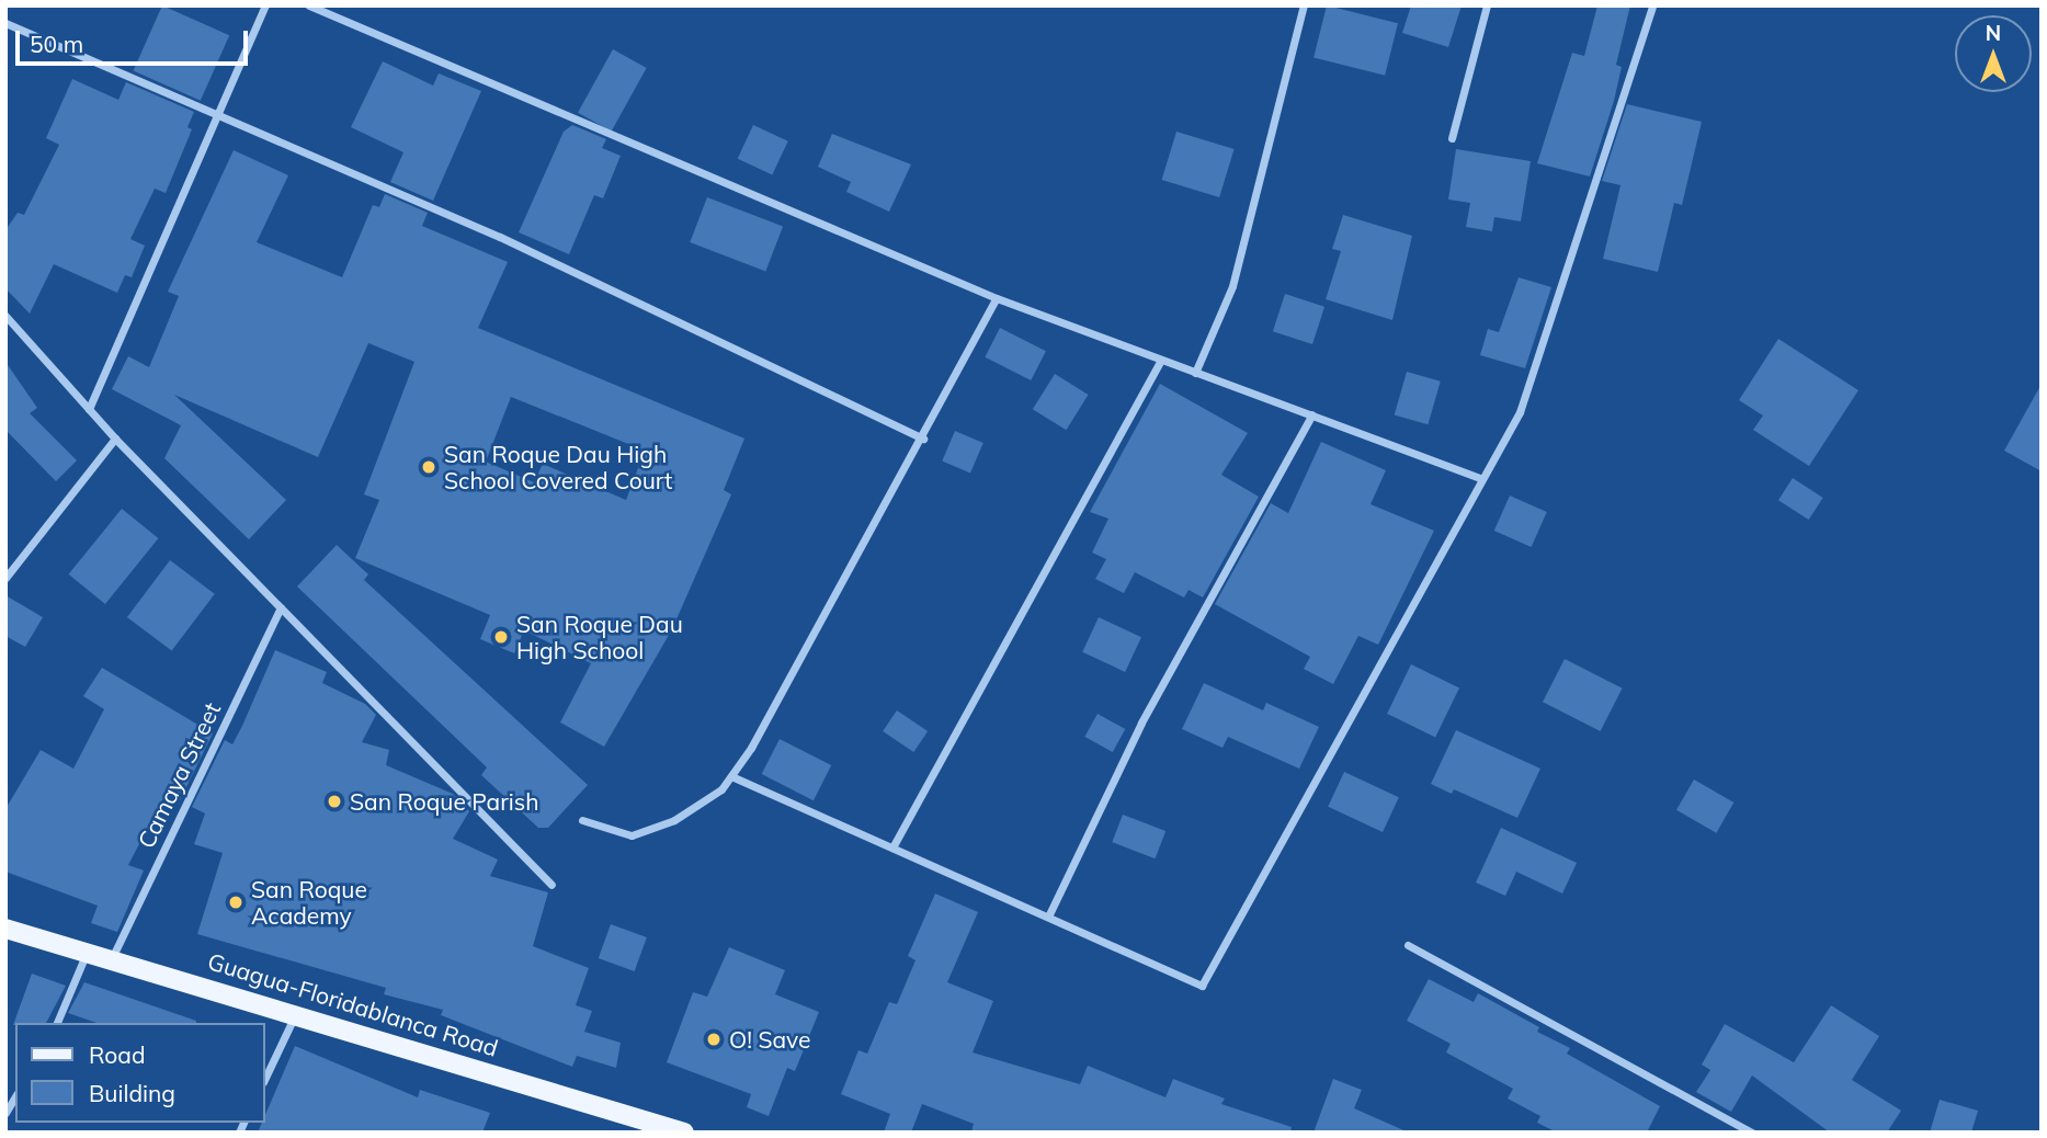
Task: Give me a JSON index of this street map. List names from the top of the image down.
{
  "streets": {
    "main road": ["Guagua-Floridablanca Road"],
    "street": ["Camaya Street"]
  },
  "crossings": [
    ["Camaya Street", "Guagua-Floridablanca Road"]
  ],
  "places": [
    "San Roque Dau High School Covered Court",
    "San Roque Dau High School",
    "San Roque Parish",
    "San Roque Academy",
    "O! Save"
  ],
  "legend": ["Road", "Building"],
  "scale_bar": "50 m",
  "north": "top"
}
